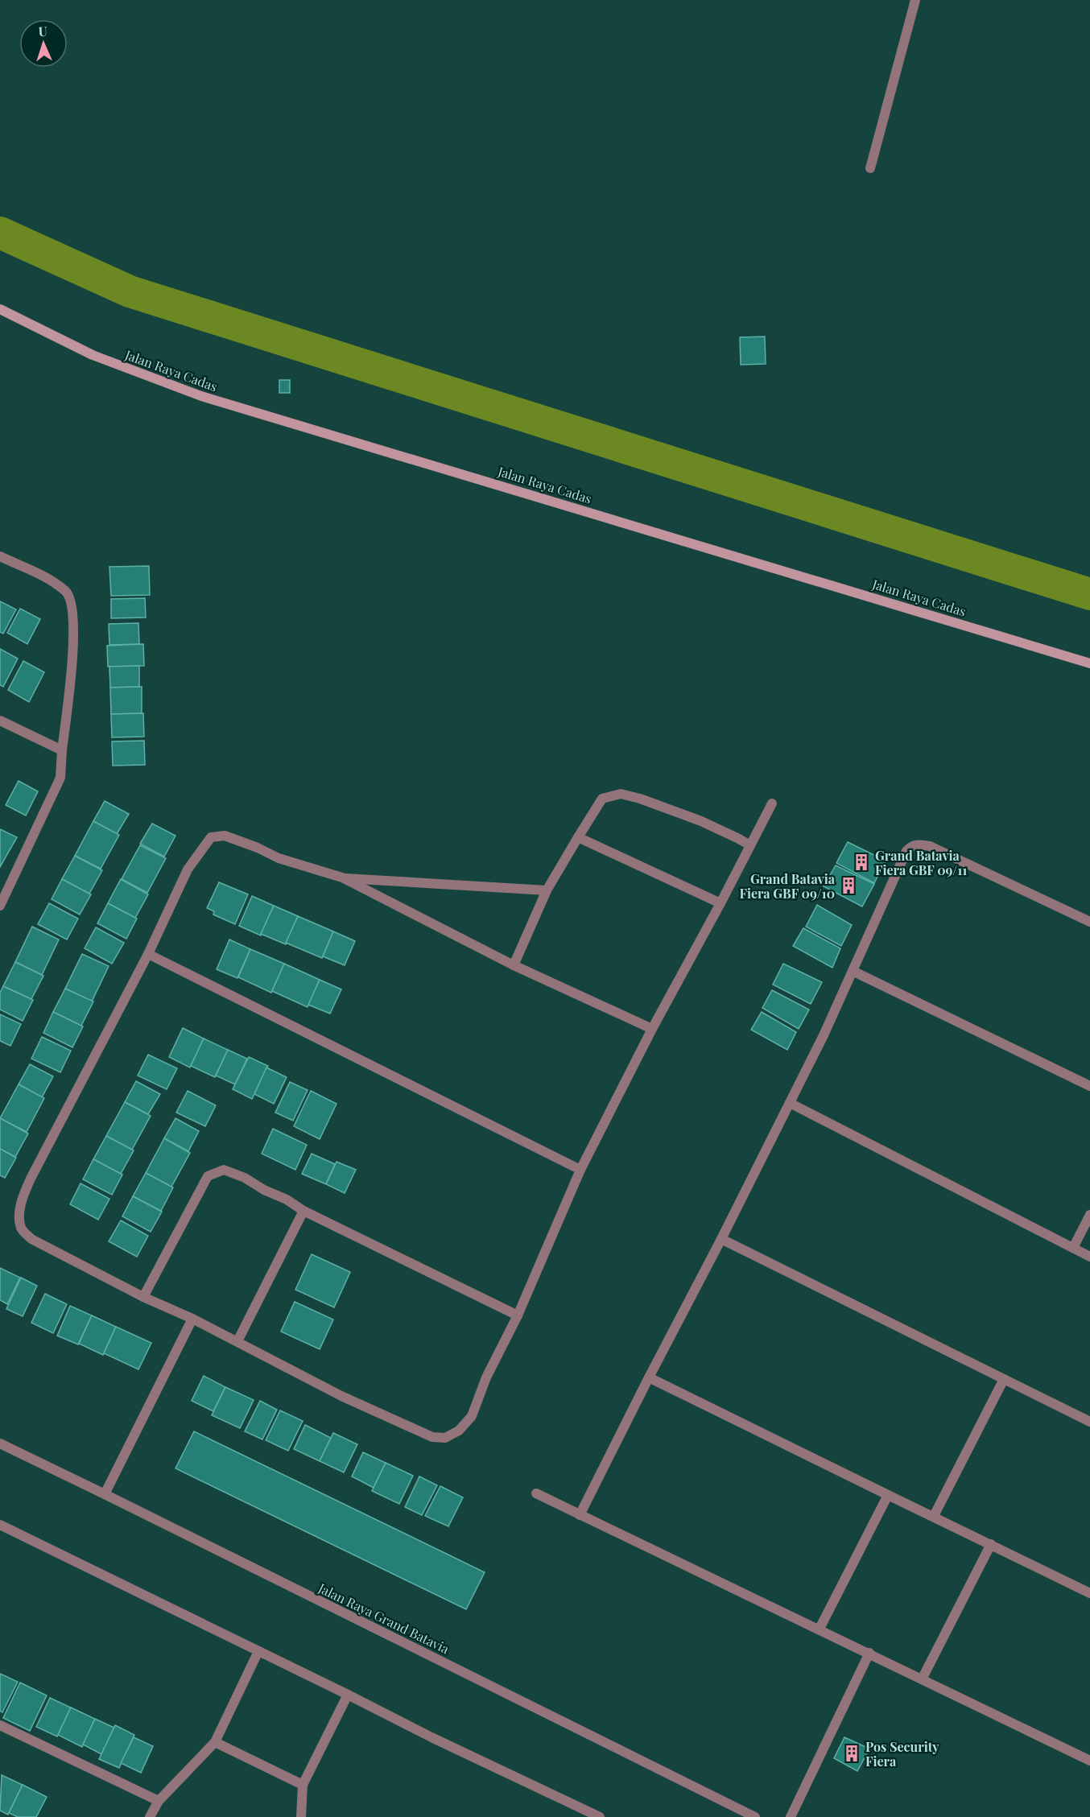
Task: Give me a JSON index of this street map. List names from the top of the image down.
{
  "streets": {
    "street": ["Jalan Raya Cadas", "Jalan Raya Grand Batavia"]
  },
  "places": {
    "building": ["Grand Batavia Fiera GBF 09/11", "Grand Batavia Fiera GBF 09/10", "Pos Security Fiera"]
  },
  "north": "top"
}
